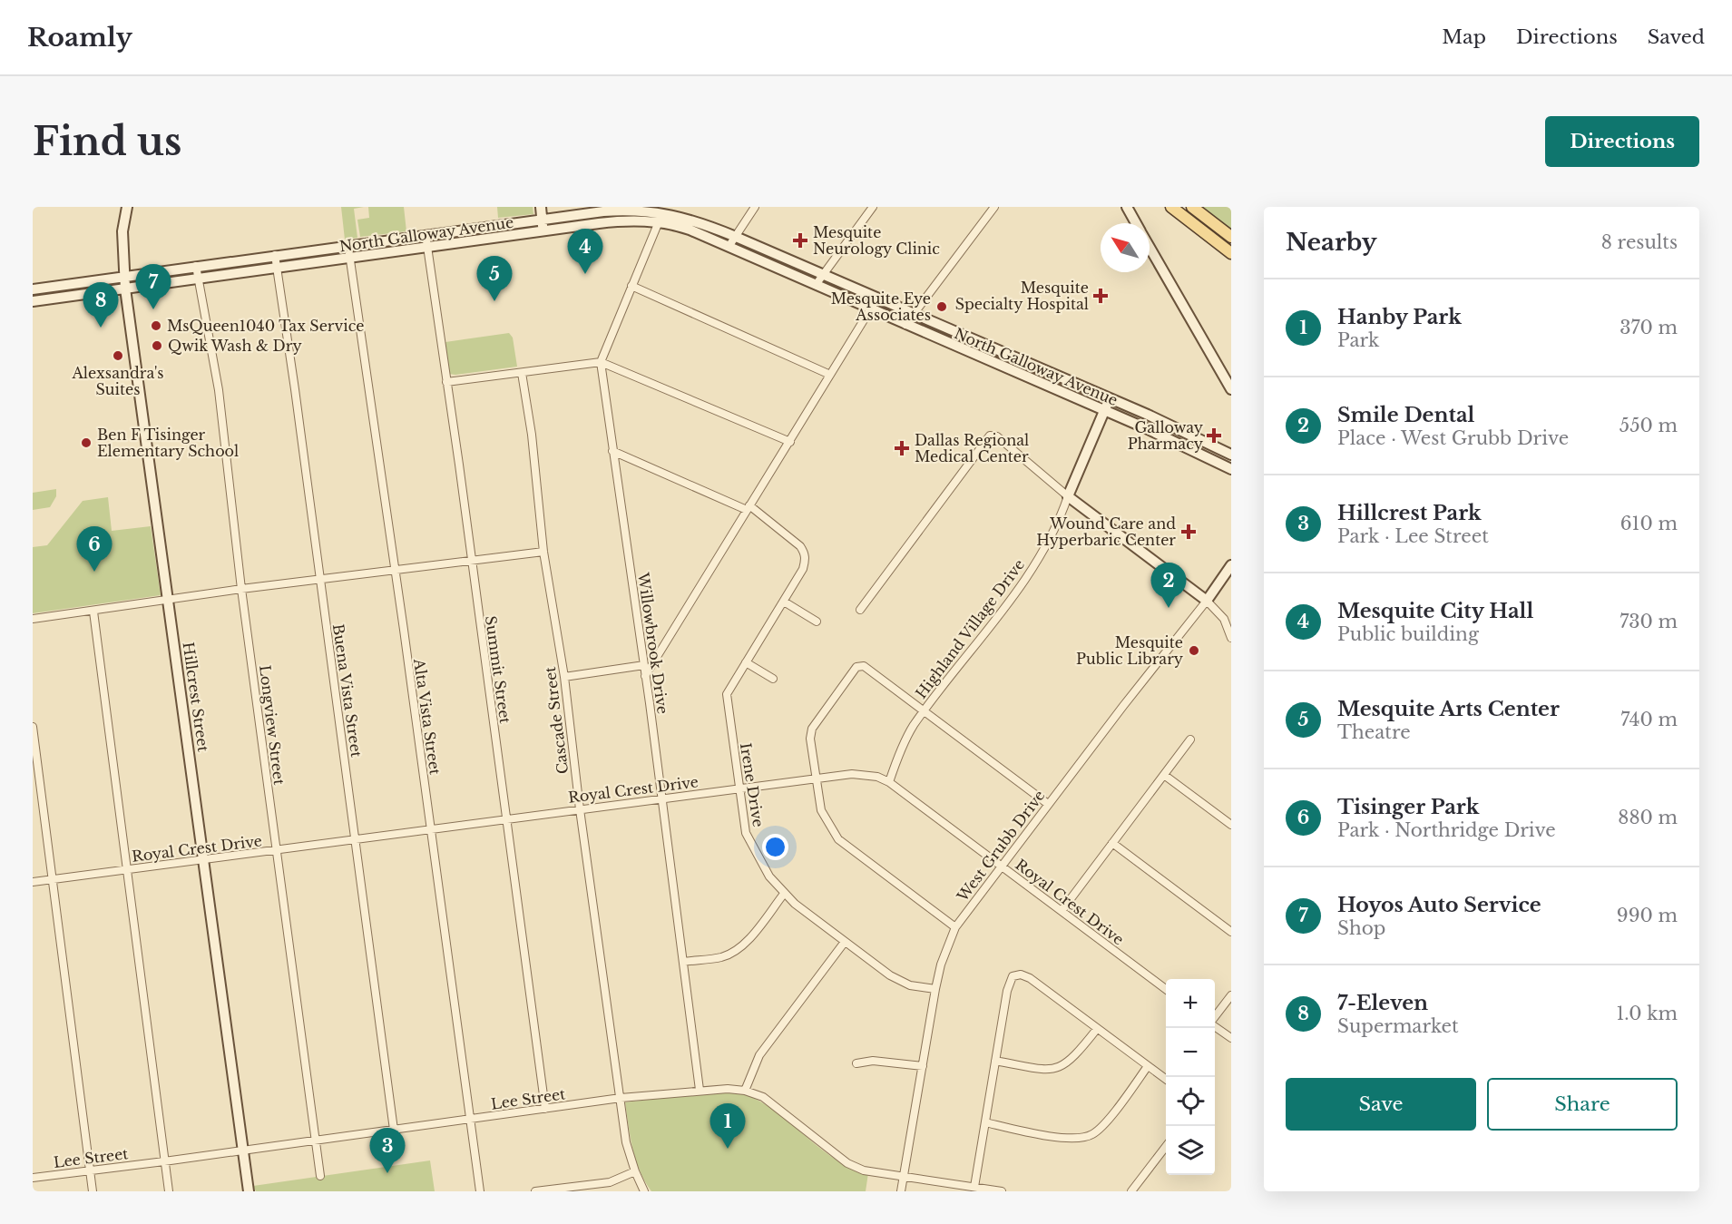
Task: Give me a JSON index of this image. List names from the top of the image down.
{
  "streets": {
    "main road": [
      "North Galloway Avenue",
      "Highland Village Drive",
      "Hillcrest Street",
      "West Grubb Drive"
    ],
    "street": [
      "Willowbrook Drive",
      "Summit Street",
      "Buena Vista Street",
      "Alta Vista Street",
      "Cascade Street",
      "Longview Street",
      "Irene Drive",
      "Royal Crest Drive",
      "Lee Street"
    ]
  },
  "crossings": [
    ["North Galloway Avenue", "Highland Village Drive"],
    ["North Galloway Avenue", "Willowbrook Drive"],
    ["North Galloway Avenue", "Summit Street"],
    ["North Galloway Avenue", "Buena Vista Street"],
    ["North Galloway Avenue", "Hillcrest Street"],
    ["North Galloway Avenue", "Alta Vista Street"],
    ["North Galloway Avenue", "Longview Street"],
    ["Highland Village Drive", "Royal Crest Drive"],
    ["Willowbrook Drive", "Royal Crest Drive"],
    ["Willowbrook Drive", "Lee Street"],
    ["Summit Street", "Royal Crest Drive"],
    ["Summit Street", "Lee Street"],
    ["Buena Vista Street", "Royal Crest Drive"],
    ["Buena Vista Street", "Lee Street"],
    ["Hillcrest Street", "Royal Crest Drive"],
    ["Hillcrest Street", "Lee Street"],
    ["Alta Vista Street", "Royal Crest Drive"],
    ["Alta Vista Street", "Lee Street"],
    ["Cascade Street", "Royal Crest Drive"],
    ["Cascade Street", "Lee Street"],
    ["Longview Street", "Royal Crest Drive"],
    ["Longview Street", "Lee Street"],
    ["Irene Drive", "Royal Crest Drive"],
    ["Irene Drive", "West Grubb Drive"],
    ["Royal Crest Drive", "West Grubb Drive"],
    ["West Grubb Drive", "Lee Street"]
  ],
  "places": {
    "health": [
      "Mesquite Neurology Clinic",
      "Mesquite Specialty Hospital",
      "Galloway Pharmacy",
      "Dallas Regional Medical Center",
      "Wound Care and Hyperbaric Center"
    ],
    "other": [
      "Mesquite Eye Associates",
      "MsQueen1040 Tax Service",
      "Qwik Wash & Dry",
      "Alexsandra's Suites",
      "Ben F Tisinger Elementary School",
      "Mesquite Public Library"
    ]
  },
  "north": "top left",
  "page": {
    "header": "Roamly",
    "nav": ["Map", "Directions", "Saved"],
    "buttons": [
      "Directions",
      ["Save", "Share"]
    ],
    "title": "Find us",
    "heading": ["Nearby", "8 results"],
    "pins": [
      "4",
      "5",
      "7",
      "8",
      "6",
      "2",
      "1",
      "3"
    ],
    "list": [
      {
        "mark": "1",
        "name": "Hanby Park",
        "note": "Park",
        "value": "370 m"
      },
      {
        "mark": "2",
        "name": "Smile Dental",
        "note": "Place · West Grubb Drive",
        "value": "550 m"
      },
      {
        "mark": "3",
        "name": "Hillcrest Park",
        "note": "Park · Lee Street",
        "value": "610 m"
      },
      {
        "mark": "4",
        "name": "Mesquite City Hall",
        "note": "Public building",
        "value": "730 m"
      },
      {
        "mark": "5",
        "name": "Mesquite Arts Center",
        "note": "Theatre",
        "value": "740 m"
      },
      {
        "mark": "6",
        "name": "Tisinger Park",
        "note": "Park · Northridge Drive",
        "value": "880 m"
      },
      {
        "mark": "7",
        "name": "Hoyos Auto Service",
        "note": "Shop",
        "value": "990 m"
      },
      {
        "mark": "8",
        "name": "7-Eleven",
        "note": "Supermarket",
        "value": "1.0 km"
      }
    ],
    "map_buttons": ["+", "−"]
  }
}
